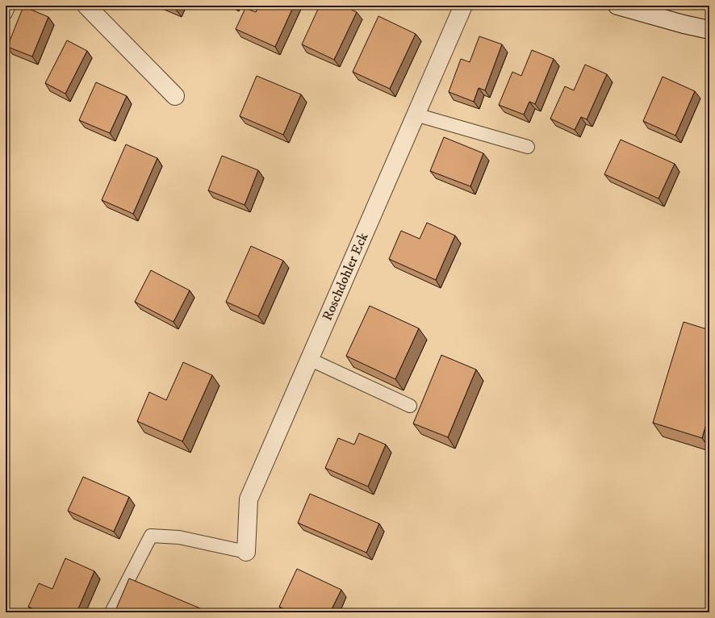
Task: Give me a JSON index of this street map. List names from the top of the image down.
{
  "streets": {
    "street": ["Roschdohler Eck"]
  }
}
